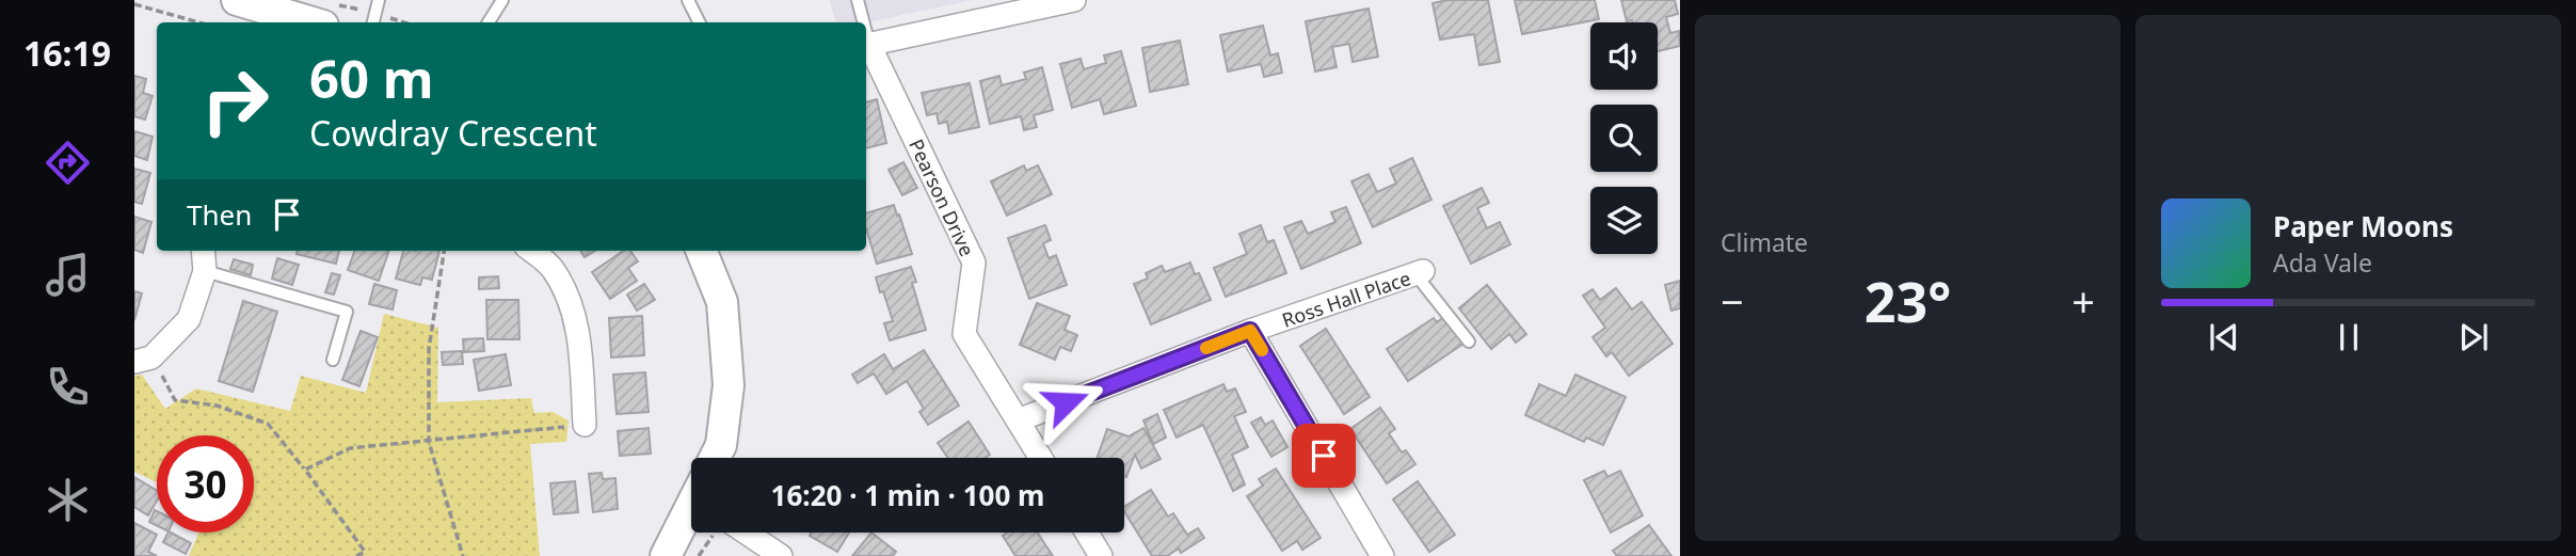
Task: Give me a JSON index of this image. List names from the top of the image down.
{
  "streets": {
    "street": ["Pearson Drive", "Ross Hall Place"]
  },
  "crossings": [
    ["Pearson Drive", "Ross Hall Place"]
  ],
  "page": {
    "tabs": "16:19",
    "tile": "Climate",
    "turn": ["60 m", "Cowdray Crescent"],
    "then": "Then",
    "song": ["Paper Moons", "Ada Vale"],
    "heat": ["−", "23°", "+"],
    "limit": "30",
    "trip": "16:20 · 1 min · 100 m"
  }
}
